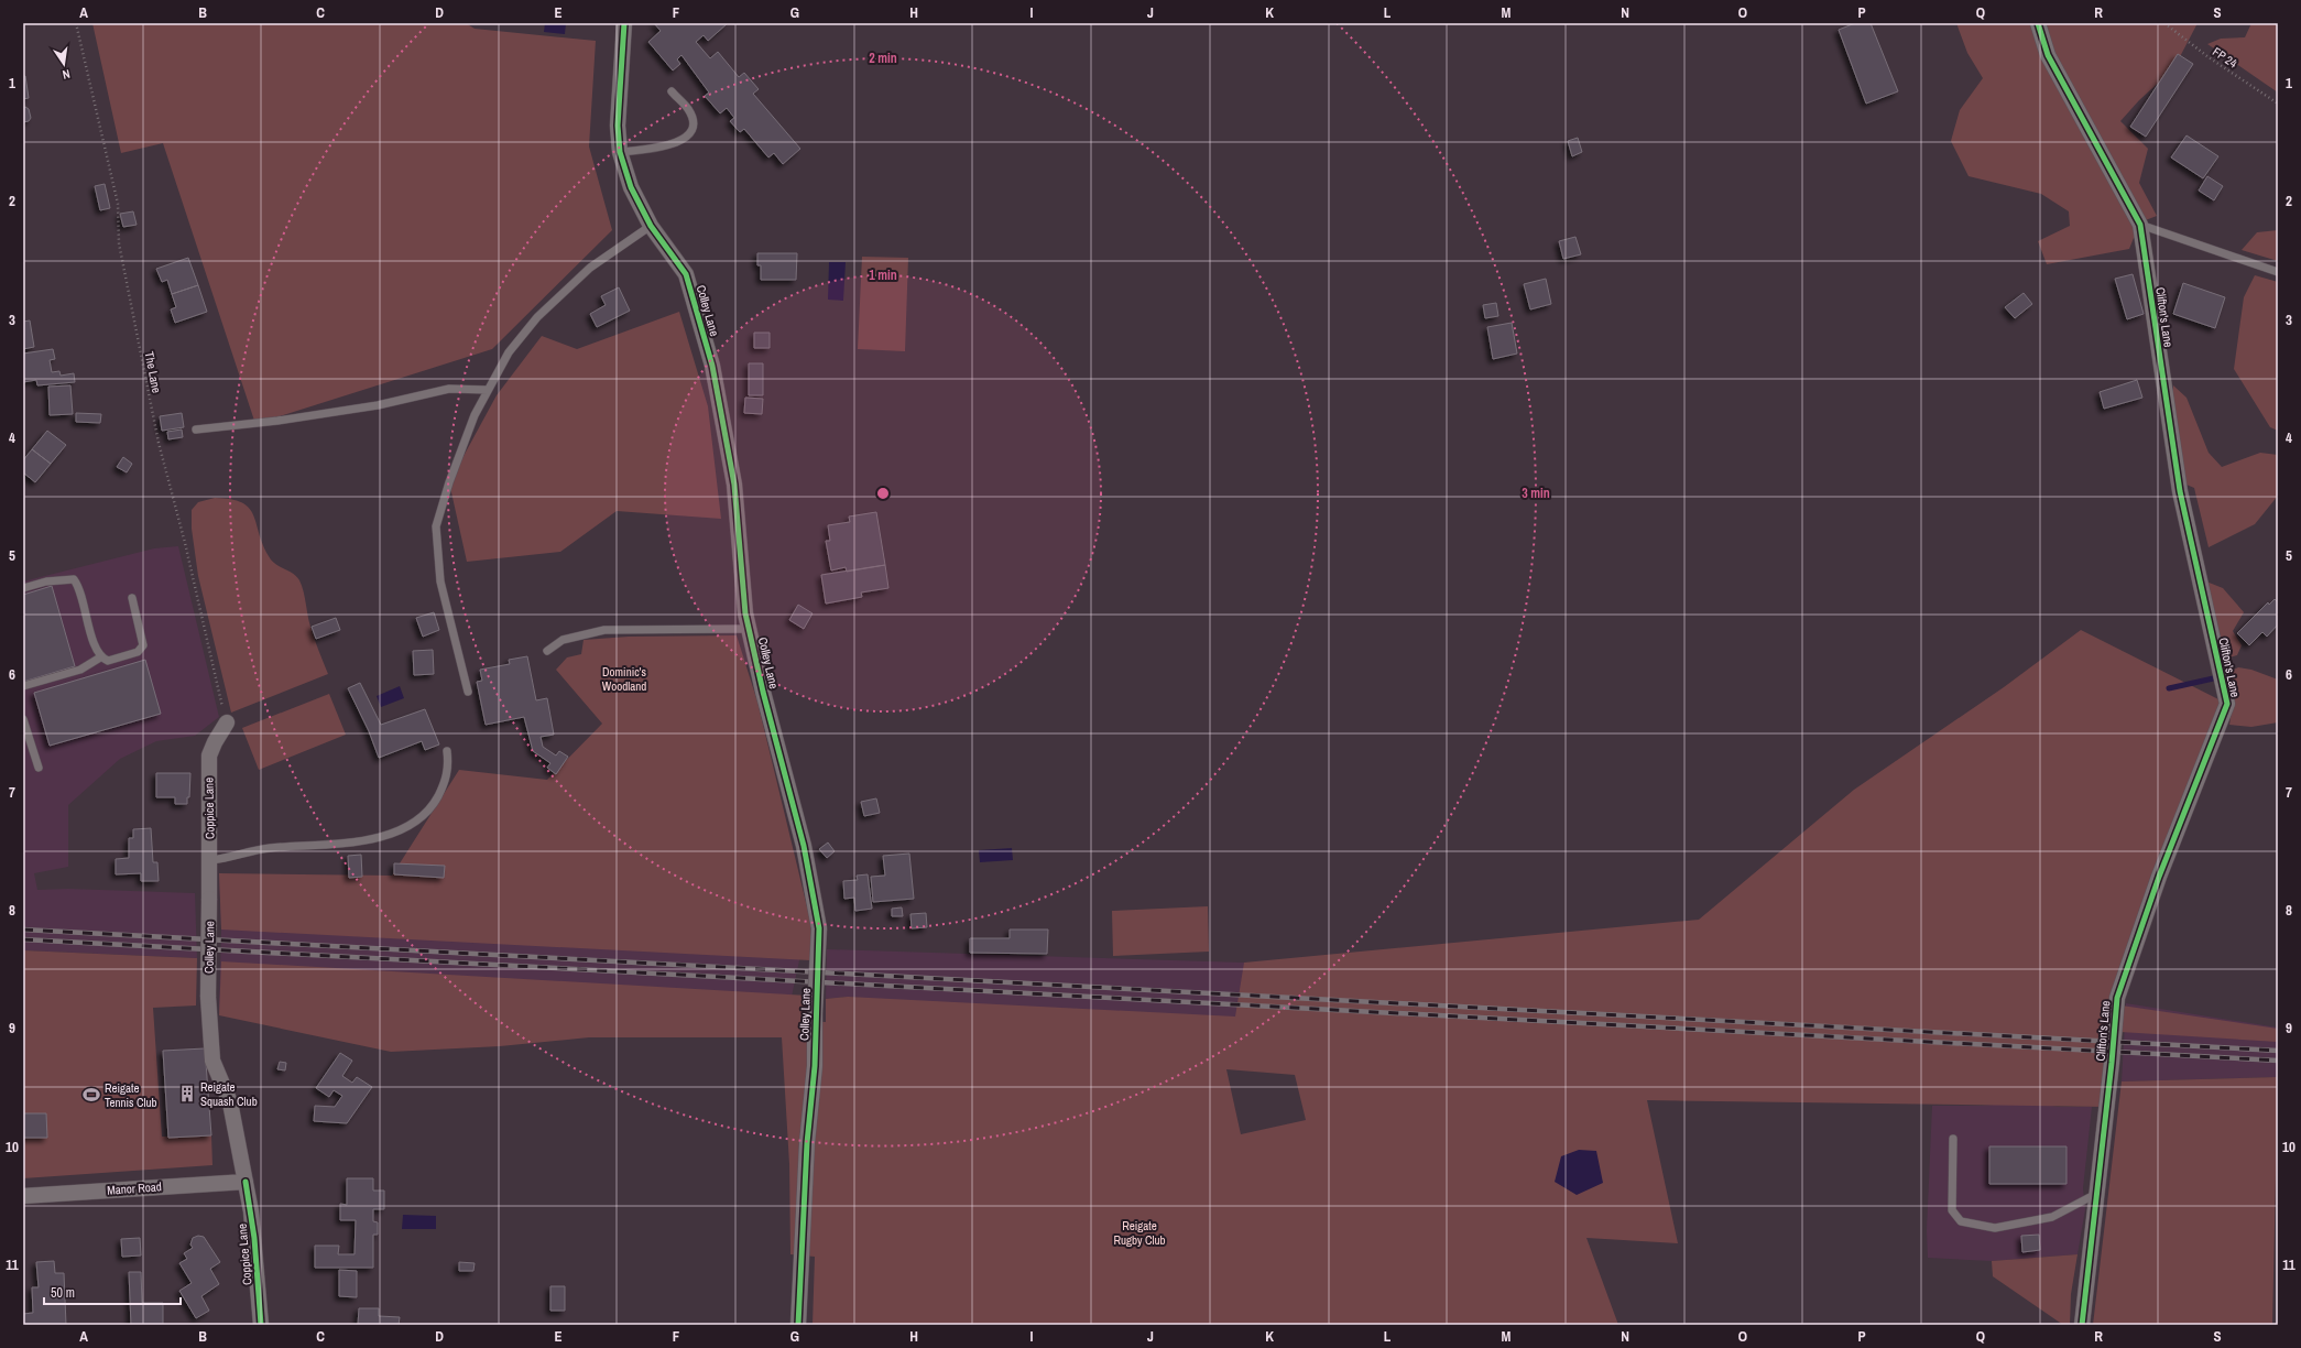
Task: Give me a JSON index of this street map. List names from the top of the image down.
{
  "streets": {
    "street": [
      "Colley Lane",
      "Clifton's Lane",
      "Coppice Lane",
      "Manor Road"
    ],
    "path": ["FP 24", "The Lane"]
  },
  "crossings": [
    ["Colley Lane", "Coppice Lane"],
    ["The Lane", "Coppice Lane"],
    ["Coppice Lane", "Manor Road"]
  ],
  "parks": ["Dominic's Woodland", "Reigate Rugby Club"],
  "places": {
    "building": ["Reigate Squash Club"],
    "sports": ["Reigate Tennis Club"]
  },
  "scale_bar": "50 m",
  "north": "bottom",
  "grid": {
    "columns": [
      "A",
      "B",
      "C",
      "D",
      "E",
      "F",
      "G",
      "H",
      "I",
      "J",
      "K",
      "L",
      "M",
      "N",
      "O",
      "P",
      "Q",
      "R",
      "S"
    ],
    "rows": [
      "1",
      "2",
      "3",
      "4",
      "5",
      "6",
      "7",
      "8",
      "9",
      "10",
      "11"
    ]
  },
  "rings": ["2 min", "1 min", "3 min"]
}
